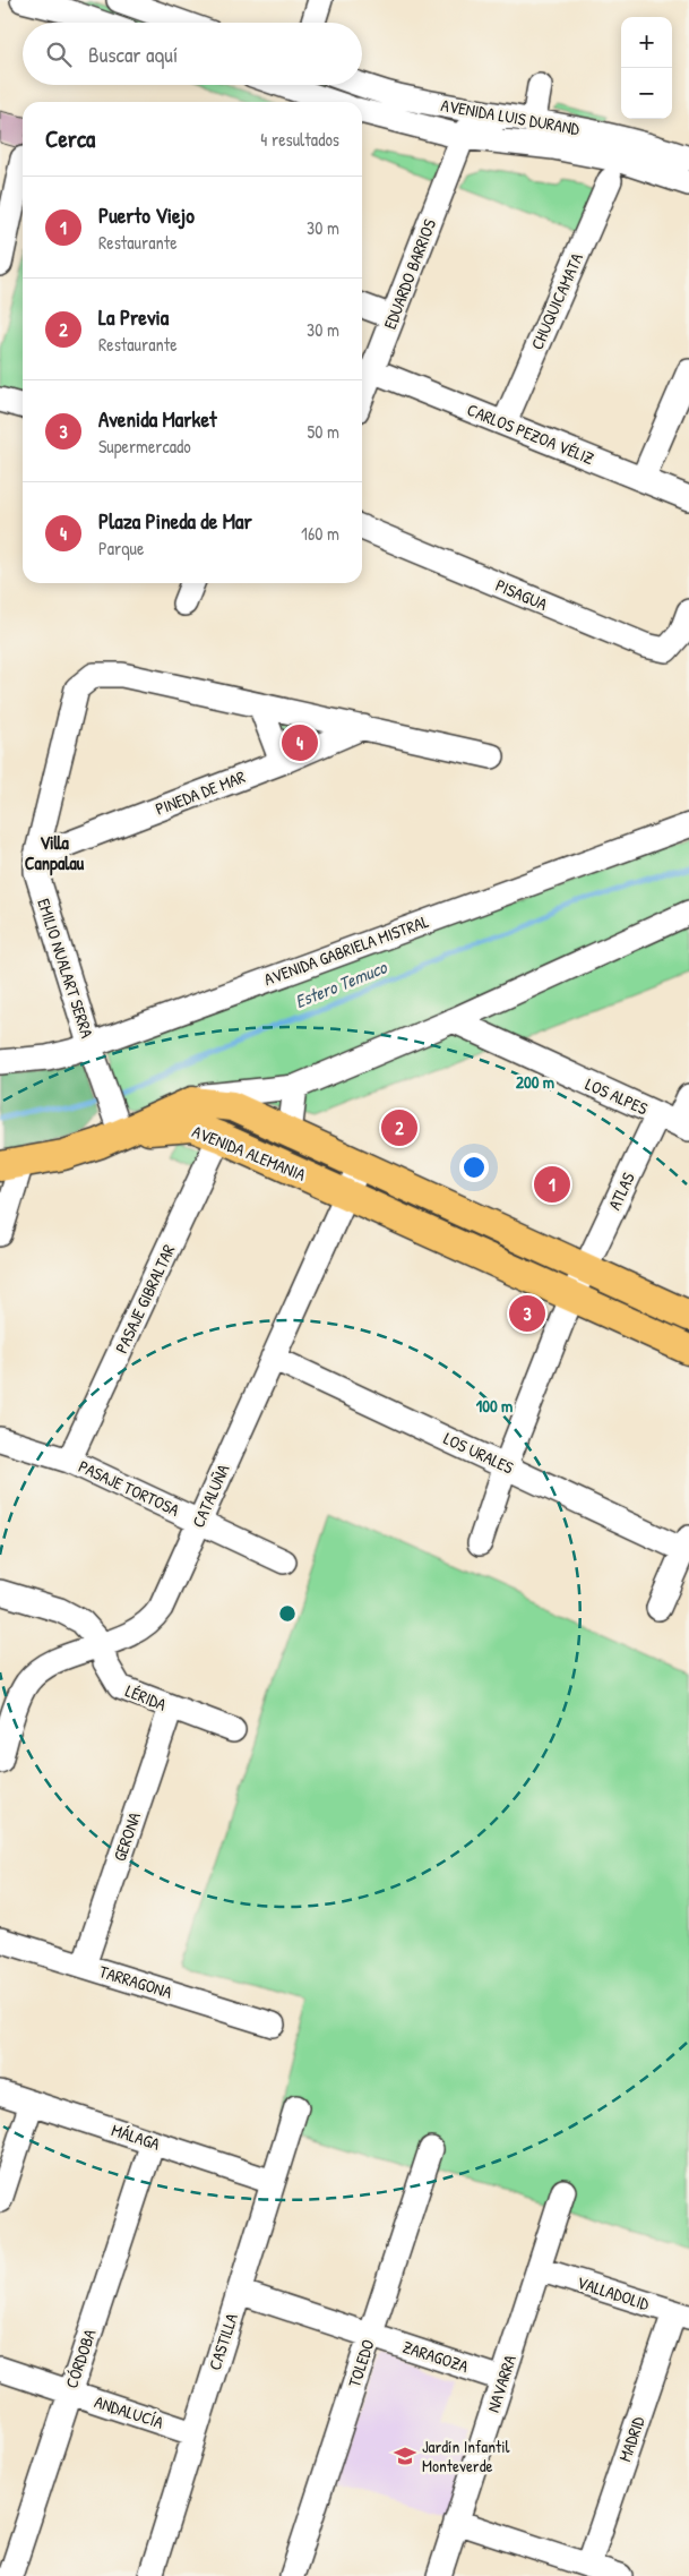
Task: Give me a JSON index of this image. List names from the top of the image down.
{
  "streets": {
    "main road": ["AVENIDA ALEMANIA"],
    "street": [
      "AVENIDA LUIS DURAND",
      "EDUARDO BARRIOS",
      "CHUQUICAMATA",
      "CARLOS PEZOA VÉLIZ",
      "PISAGUA",
      "PINEDA DE MAR",
      "AVENIDA GABRIELA MISTRAL",
      "EMILIO NUALART SERRA",
      "LOS ALPES",
      "ATLAS",
      "PASAJE GIBRALTAR",
      "LOS URALES",
      "PASAJE TORTOSA",
      "CATALUÑA",
      "LÉRIDA",
      "GERONA",
      "TARRAGONA",
      "MÁLAGA",
      "VALLADOLID",
      "CASTILLA",
      "ZARAGOZA",
      "CÓRDOBA",
      "TOLEDO",
      "NAVARRA",
      "ANDALUCÍA",
      "MADRID"
    ]
  },
  "crossings": [
    ["AVENIDA LUIS DURAND", "EDUARDO BARRIOS"],
    ["EDUARDO BARRIOS", "CARLOS PEZOA VÉLIZ"],
    ["CHUQUICAMATA", "CARLOS PEZOA VÉLIZ"],
    ["PINEDA DE MAR", "EMILIO NUALART SERRA"],
    ["AVENIDA GABRIELA MISTRAL", "EMILIO NUALART SERRA"],
    ["EMILIO NUALART SERRA", "AVENIDA ALEMANIA"],
    ["LOS ALPES", "ATLAS"],
    ["AVENIDA ALEMANIA", "ATLAS"],
    ["AVENIDA ALEMANIA", "PASAJE GIBRALTAR"],
    ["AVENIDA ALEMANIA", "CATALUÑA"],
    ["PASAJE GIBRALTAR", "PASAJE TORTOSA"],
    ["LOS URALES", "CATALUÑA"],
    ["PASAJE TORTOSA", "CATALUÑA"],
    ["CATALUÑA", "LÉRIDA"],
    ["LÉRIDA", "GERONA"],
    ["GERONA", "TARRAGONA"],
    ["MÁLAGA", "CASTILLA"],
    ["MÁLAGA", "CÓRDOBA"],
    ["VALLADOLID", "NAVARRA"],
    ["VALLADOLID", "MADRID"],
    ["CASTILLA", "ZARAGOZA"],
    ["CASTILLA", "ANDALUCÍA"],
    ["ZARAGOZA", "TOLEDO"],
    ["ZARAGOZA", "NAVARRA"],
    ["CÓRDOBA", "ANDALUCÍA"]
  ],
  "districts": ["Villa Canpalau"],
  "water": ["Estero Temuco"],
  "places": {
    "school or university": ["Jardín Infantil Monteverde"]
  },
  "page": {
    "map_buttons": ["+", "−"],
    "search": "Buscar aquí",
    "heading": ["Cerca", "4 resultados"],
    "list": [
      {
        "mark": "1",
        "name": "Puerto Viejo",
        "note": "Restaurante",
        "value": "30 m"
      },
      {
        "mark": "2",
        "name": "La Previa",
        "note": "Restaurante",
        "value": "30 m"
      },
      {
        "mark": "3",
        "name": "Avenida Market",
        "note": "Supermercado",
        "value": "50 m"
      },
      {
        "mark": "4",
        "name": "Plaza Pineda de Mar",
        "note": "Parque",
        "value": "160 m"
      }
    ],
    "pins": [
      "4",
      "2",
      "1",
      "3"
    ]
  },
  "rings": ["200 m", "100 m"]
}
